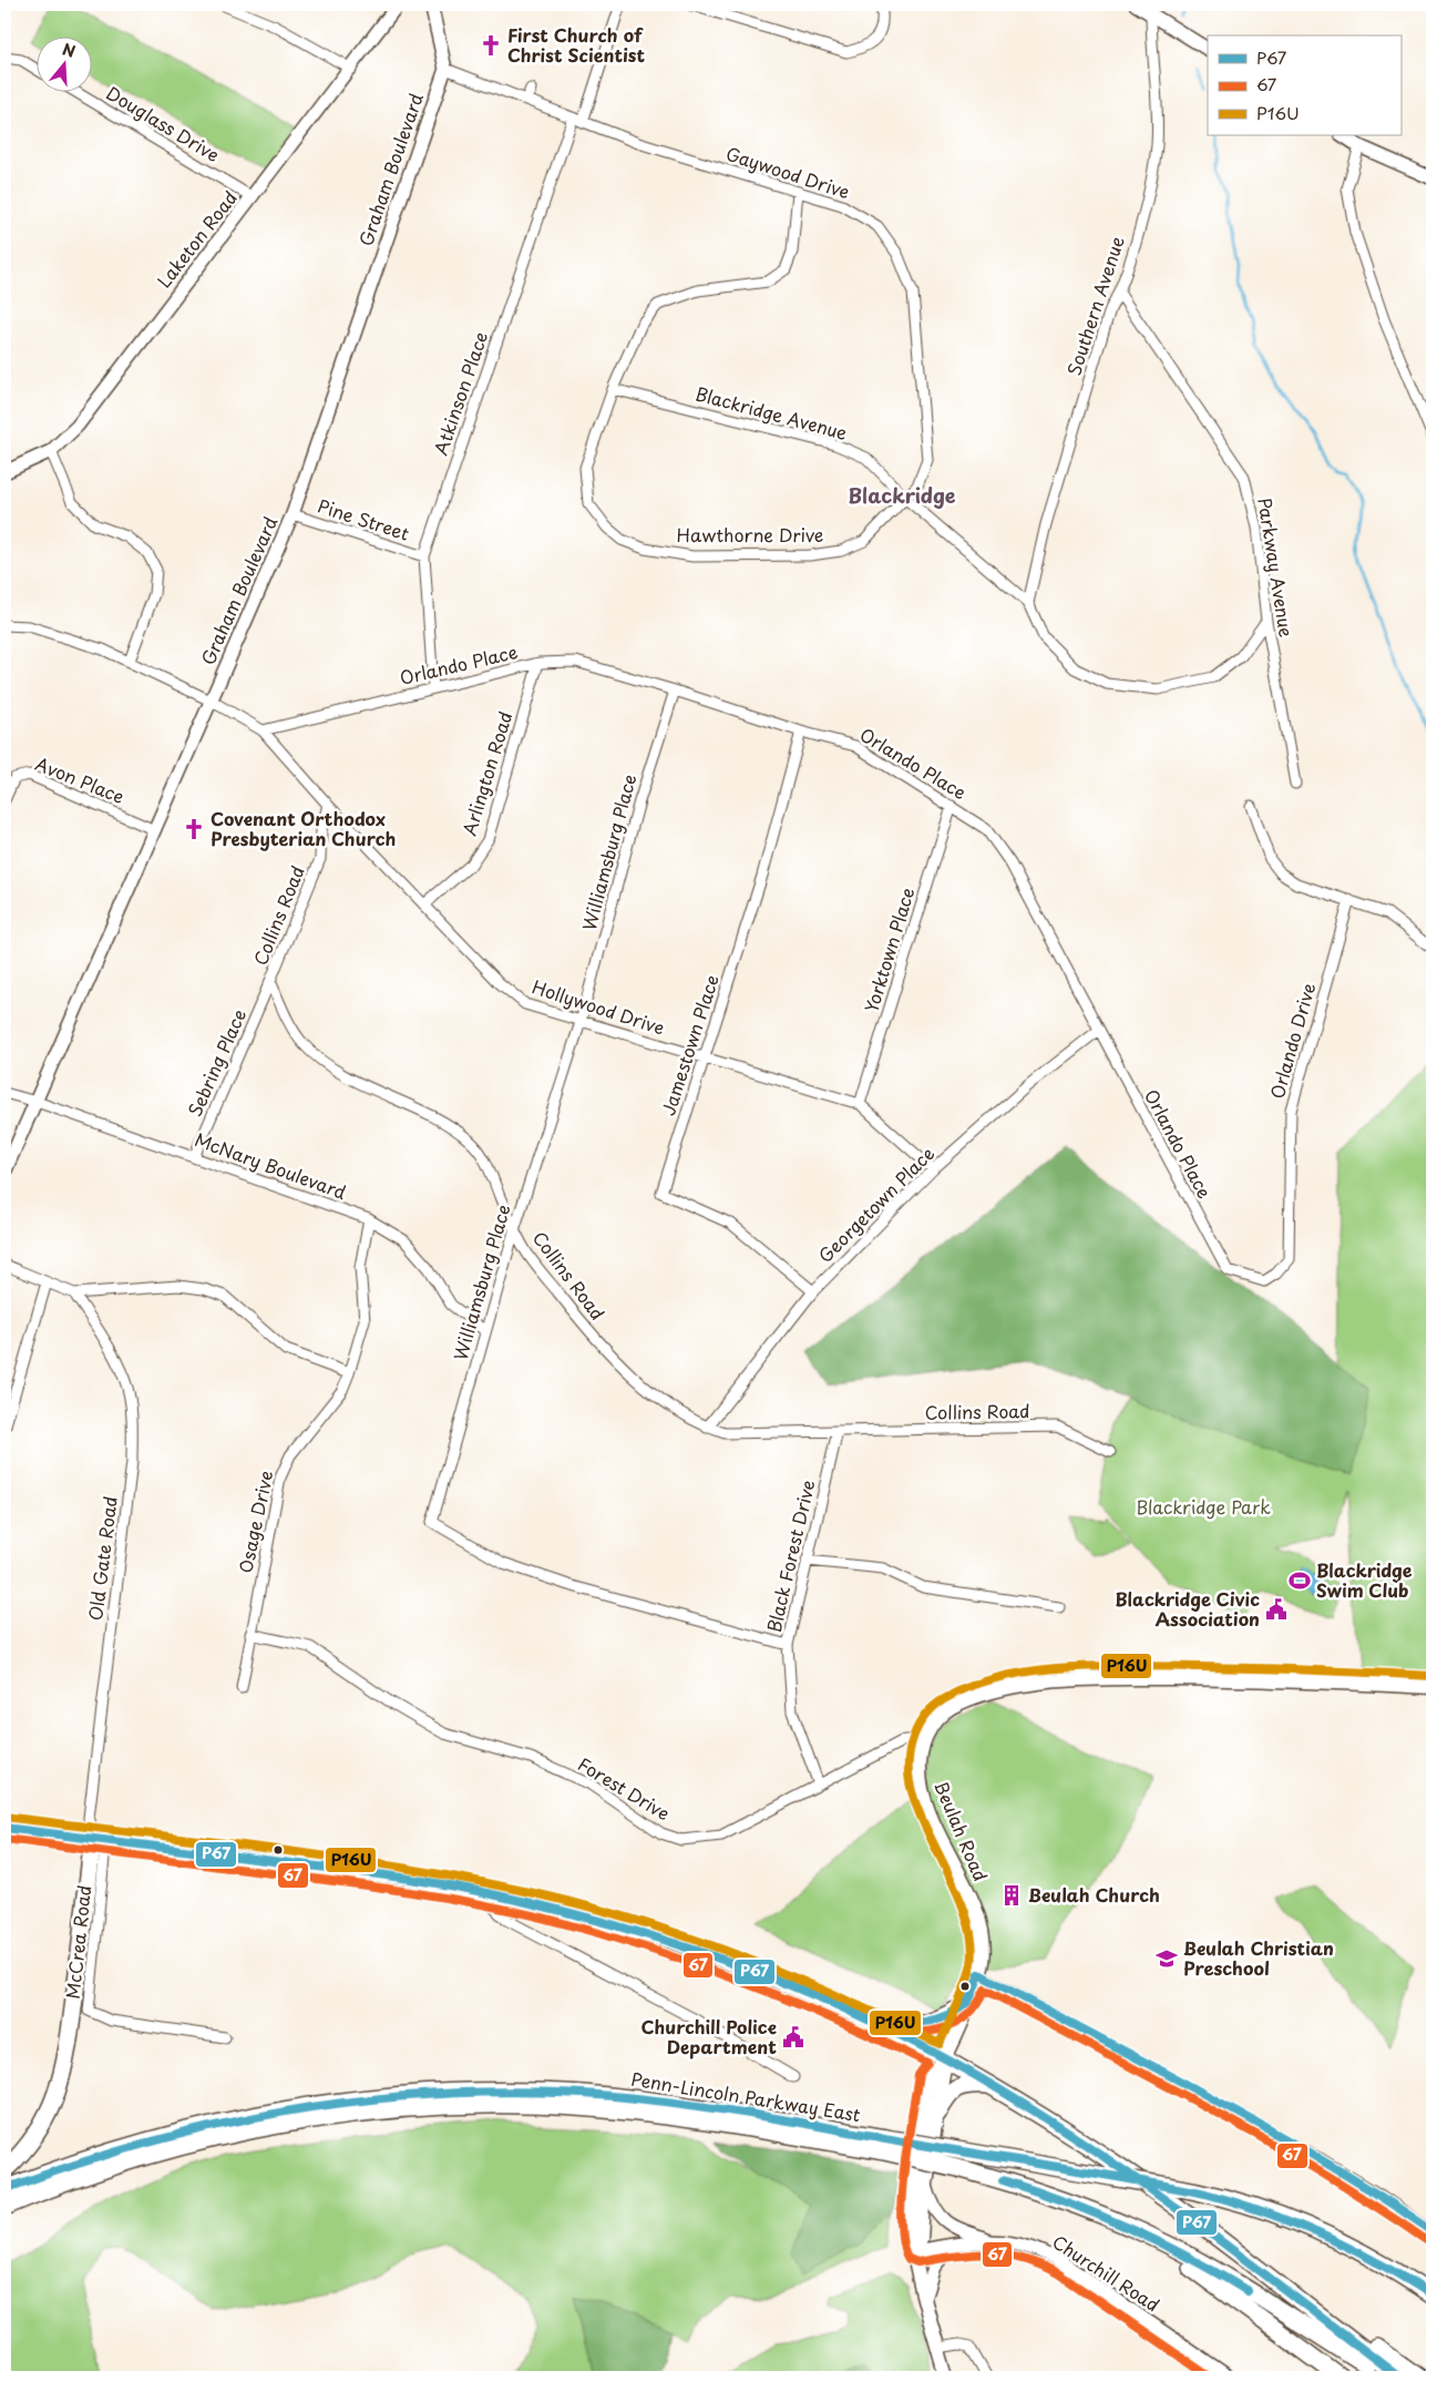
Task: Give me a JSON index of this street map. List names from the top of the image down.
{
  "streets": {
    "highway": ["Penn-Lincoln Parkway East"],
    "main road": ["Beulah Road"],
    "street": [
      "Douglass Drive",
      "Graham Boulevard",
      "Gaywood Drive",
      "Laketon Road",
      "Southern Avenue",
      "Atkinson Place",
      "Blackridge Avenue",
      "Pine Street",
      "Hawthorne Drive",
      "Parkway Avenue",
      "Orlando Place",
      "Arlington Road",
      "Avon Place",
      "Williamsburg Place",
      "Collins Road",
      "Yorktown Place",
      "Hollywood Drive",
      "Orlando Drive",
      "Jamestown Place",
      "Sebring Place",
      "McNary Boulevard",
      "Georgetown Place",
      "Osage Drive",
      "Black Forest Drive",
      "Old Gate Road",
      "Forest Drive",
      "McCrea Road",
      "Churchill Road"
    ]
  },
  "crossings": [
    ["Douglass Drive", "Laketon Road"],
    ["Graham Boulevard", "Gaywood Drive"],
    ["Graham Boulevard", "Pine Street"],
    ["Graham Boulevard", "Avon Place"],
    ["Graham Boulevard", "Hollywood Drive"],
    ["Graham Boulevard", "McNary Boulevard"],
    ["Gaywood Drive", "Atkinson Place"],
    ["Gaywood Drive", "Blackridge Avenue"],
    ["Gaywood Drive", "Hawthorne Drive"],
    ["Southern Avenue", "Blackridge Avenue"],
    ["Southern Avenue", "Parkway Avenue"],
    ["Atkinson Place", "Pine Street"],
    ["Atkinson Place", "Orlando Place"],
    ["Blackridge Avenue", "Hawthorne Drive"],
    ["Blackridge Avenue", "Parkway Avenue"],
    ["Orlando Place", "Arlington Road"],
    ["Orlando Place", "Williamsburg Place"],
    ["Orlando Place", "Yorktown Place"],
    ["Orlando Place", "Hollywood Drive"],
    ["Orlando Place", "Orlando Drive"],
    ["Orlando Place", "Jamestown Place"],
    ["Orlando Place", "Georgetown Place"],
    ["Arlington Road", "Hollywood Drive"],
    ["Williamsburg Place", "Collins Road"],
    ["Williamsburg Place", "Hollywood Drive"],
    ["Williamsburg Place", "McNary Boulevard"],
    ["Williamsburg Place", "Black Forest Drive"],
    ["Collins Road", "Hollywood Drive"],
    ["Collins Road", "Sebring Place"],
    ["Collins Road", "Georgetown Place"],
    ["Collins Road", "Black Forest Drive"],
    ["Yorktown Place", "Hollywood Drive"],
    ["Hollywood Drive", "Jamestown Place"],
    ["Hollywood Drive", "Georgetown Place"],
    ["Jamestown Place", "Georgetown Place"],
    ["Sebring Place", "McNary Boulevard"],
    ["McNary Boulevard", "Osage Drive"],
    ["Osage Drive", "Forest Drive"],
    ["Black Forest Drive", "Forest Drive"],
    ["Old Gate Road", "McCrea Road"],
    ["Forest Drive", "Beulah Road"],
    ["Beulah Road", "Churchill Road"]
  ],
  "districts": ["Blackridge"],
  "parks": ["Blackridge Park"],
  "places": {
    "church": ["First Church of Christ Scientist", "Covenant Orthodox Presbyterian Church"],
    "sports": ["Blackridge Swim Club"],
    "public building": ["Blackridge Civic Association", "Churchill Police Department"],
    "building": ["Beulah Church"],
    "school or university": ["Beulah Christian Preschool"]
  },
  "lines": ["transit line P16U", "transit line P67", "transit line 67"],
  "legend": ["P67", "67", "P16U"],
  "north": "top"
}
